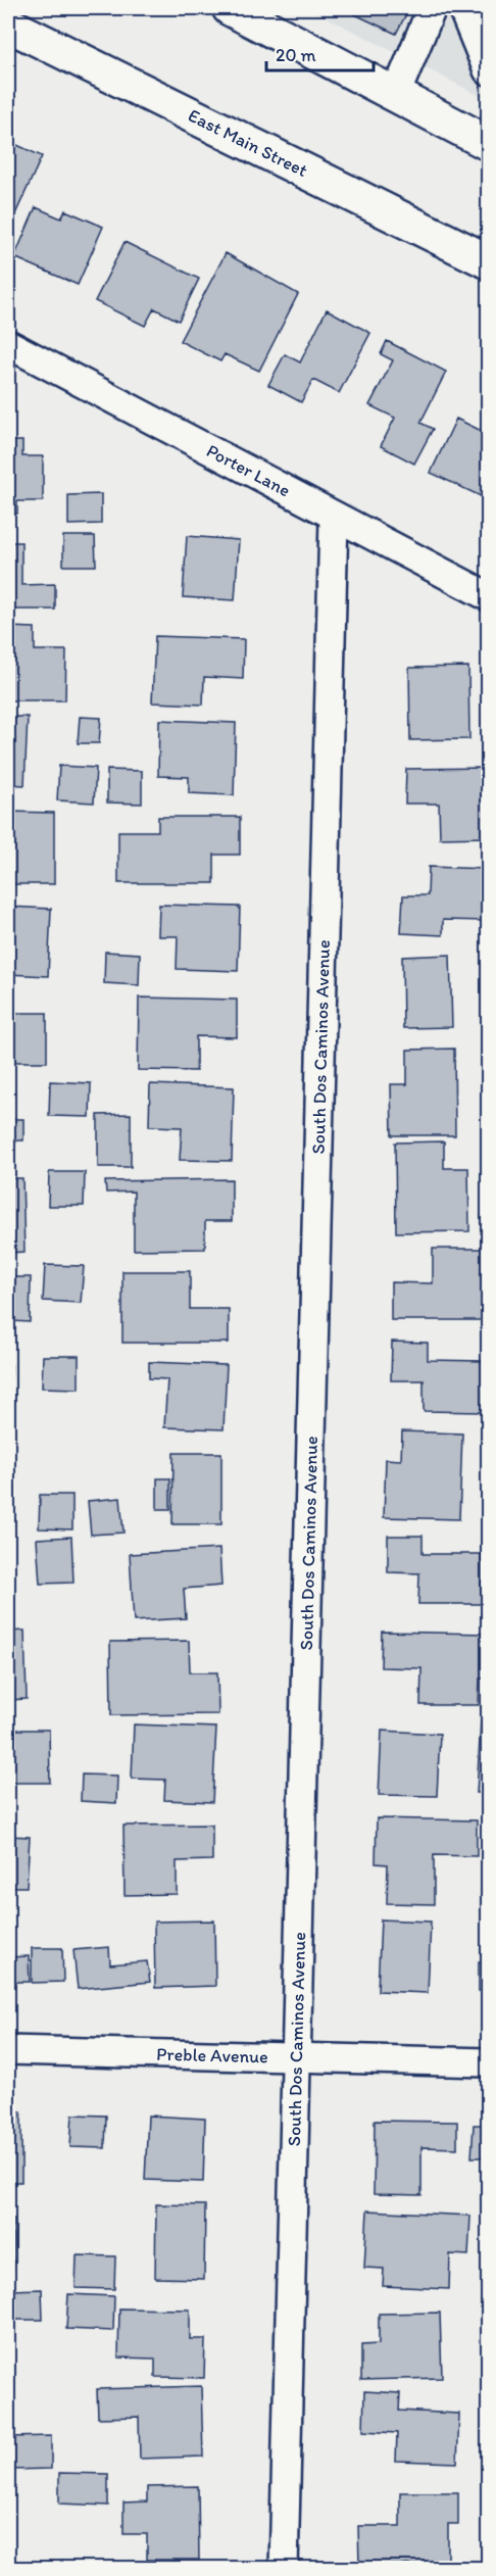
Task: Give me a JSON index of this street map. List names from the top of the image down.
{
  "streets": {
    "main road": ["East Main Street"],
    "street": ["Porter Lane", "South Dos Caminos Avenue", "Preble Avenue"]
  },
  "crossings": [
    ["Porter Lane", "South Dos Caminos Avenue"],
    ["South Dos Caminos Avenue", "Preble Avenue"]
  ],
  "scale_bar": "20 m"
}
